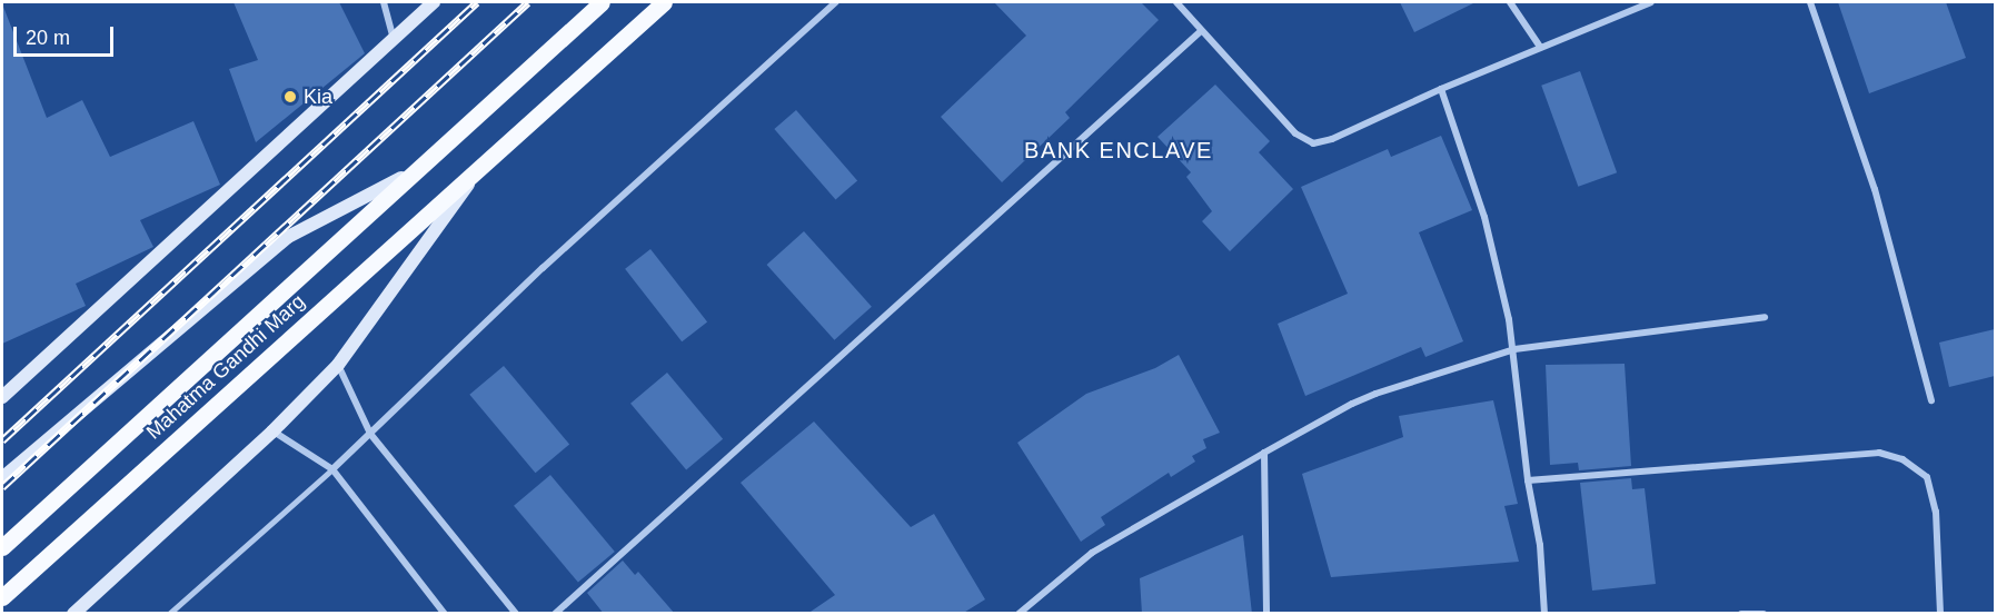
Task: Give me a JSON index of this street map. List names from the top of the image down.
{
  "streets": {
    "main road": ["Mahatma Gandhi Marg"]
  },
  "districts": ["BANK ENCLAVE"],
  "places": ["Kia"],
  "scale_bar": "20 m"
}
